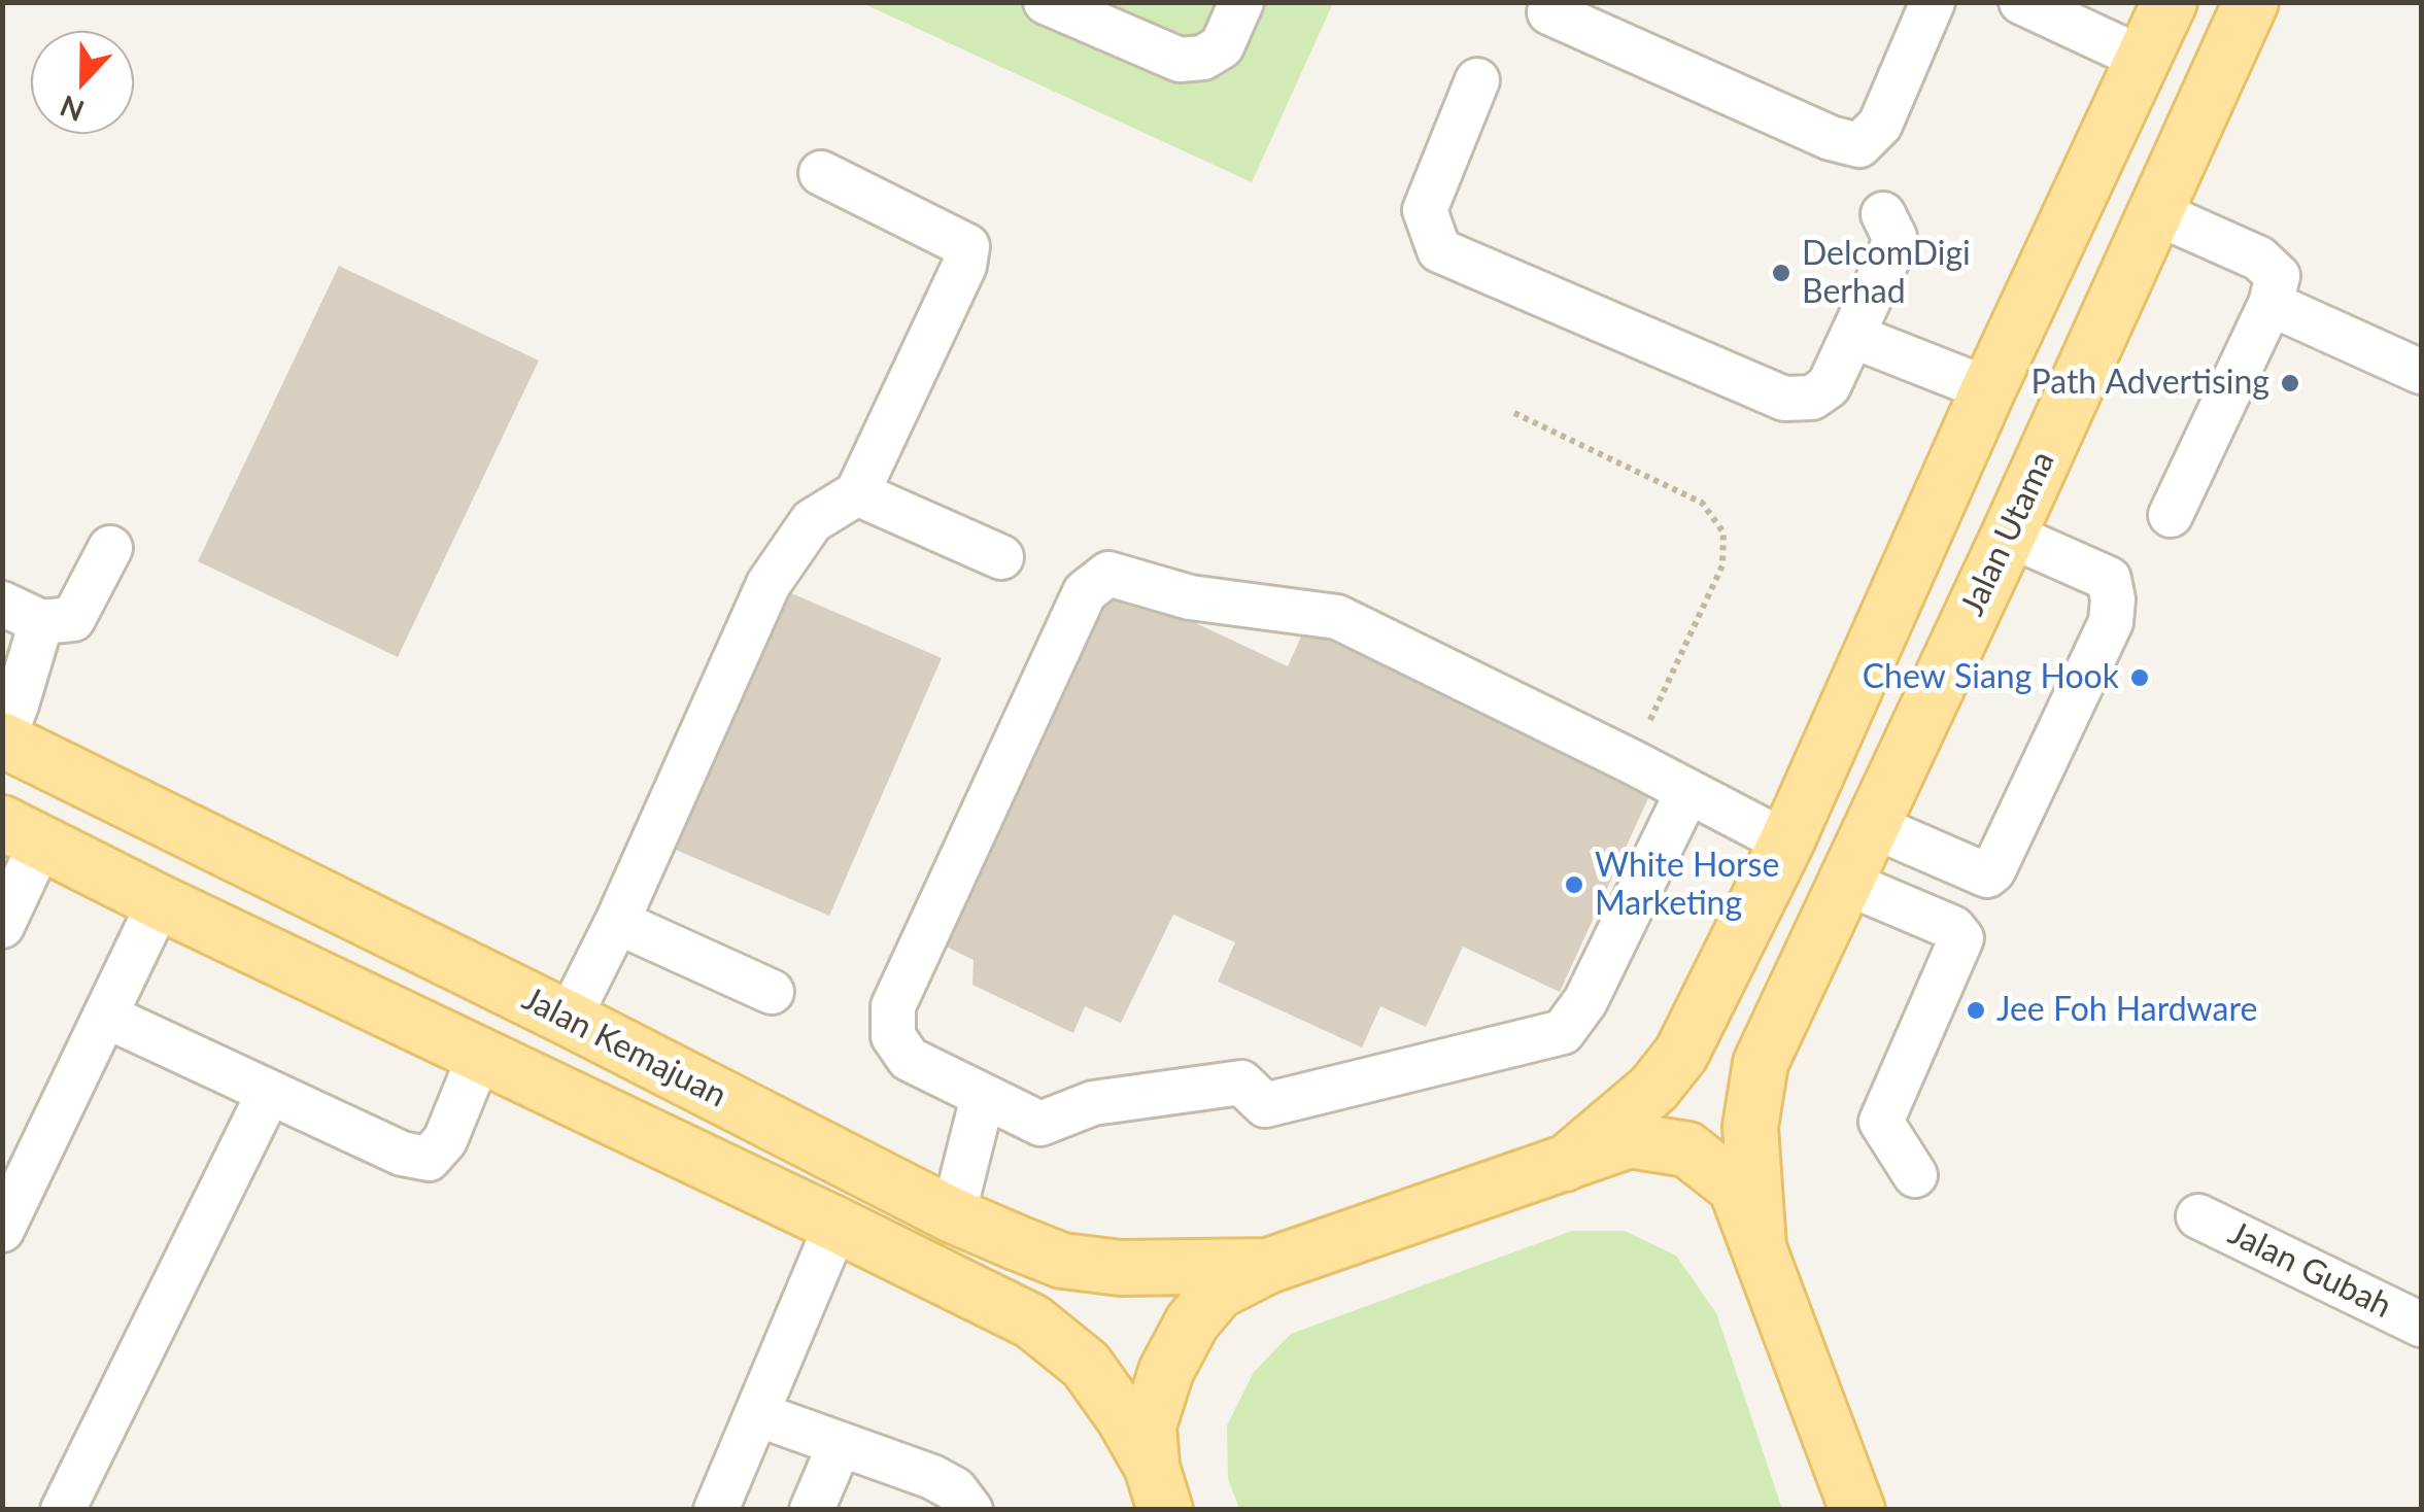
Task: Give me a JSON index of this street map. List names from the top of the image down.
{
  "streets": {
    "main road": ["Jalan Utama", "Jalan Kemajuan"],
    "street": ["Jalan Gubah"]
  },
  "places": [
    "DelcomDigi Berhad",
    "Path Advertising",
    "Chew Siang Hook",
    "White Horse Marketing",
    "Jee Foh Hardware"
  ],
  "north": "bottom"
}
